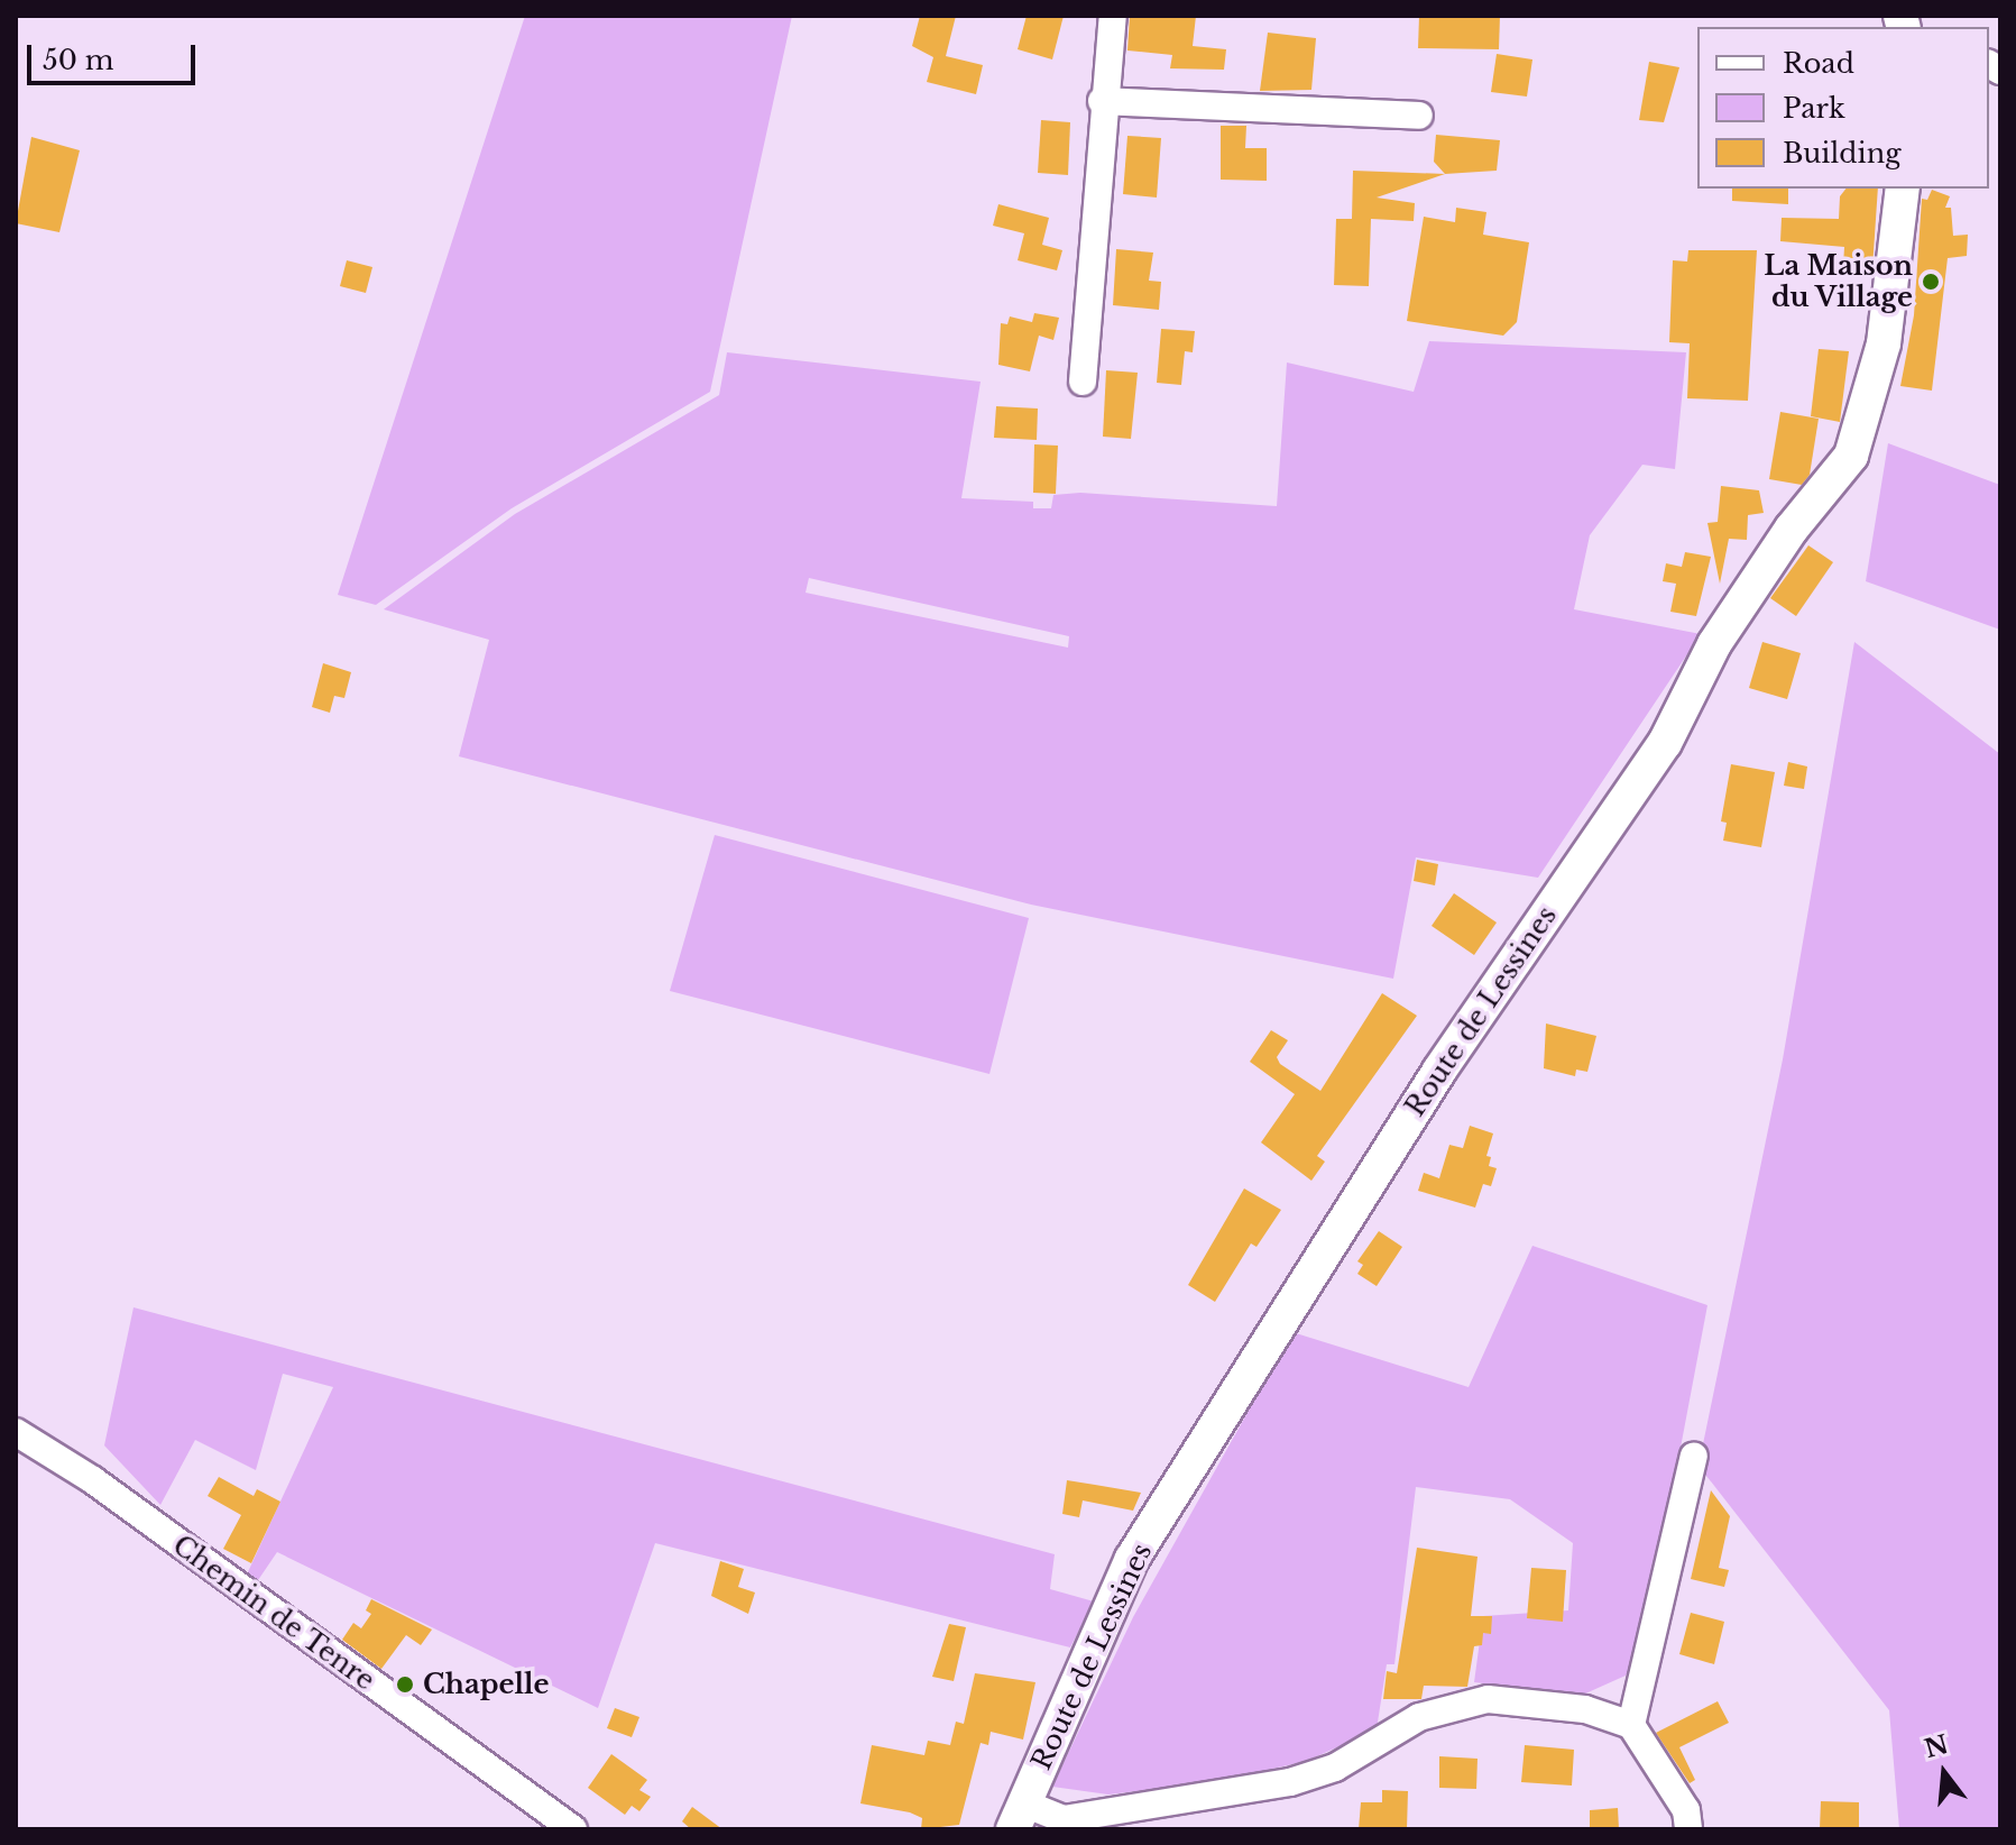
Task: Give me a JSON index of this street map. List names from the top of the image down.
{
  "streets": {
    "main road": ["Route de Lessines"],
    "street": ["Chemin de Tenre"]
  },
  "places": ["La Maison du Village", "Chapelle"],
  "legend": ["Road", "Park", "Building"],
  "scale_bar": "50 m",
  "north": "top"
}
